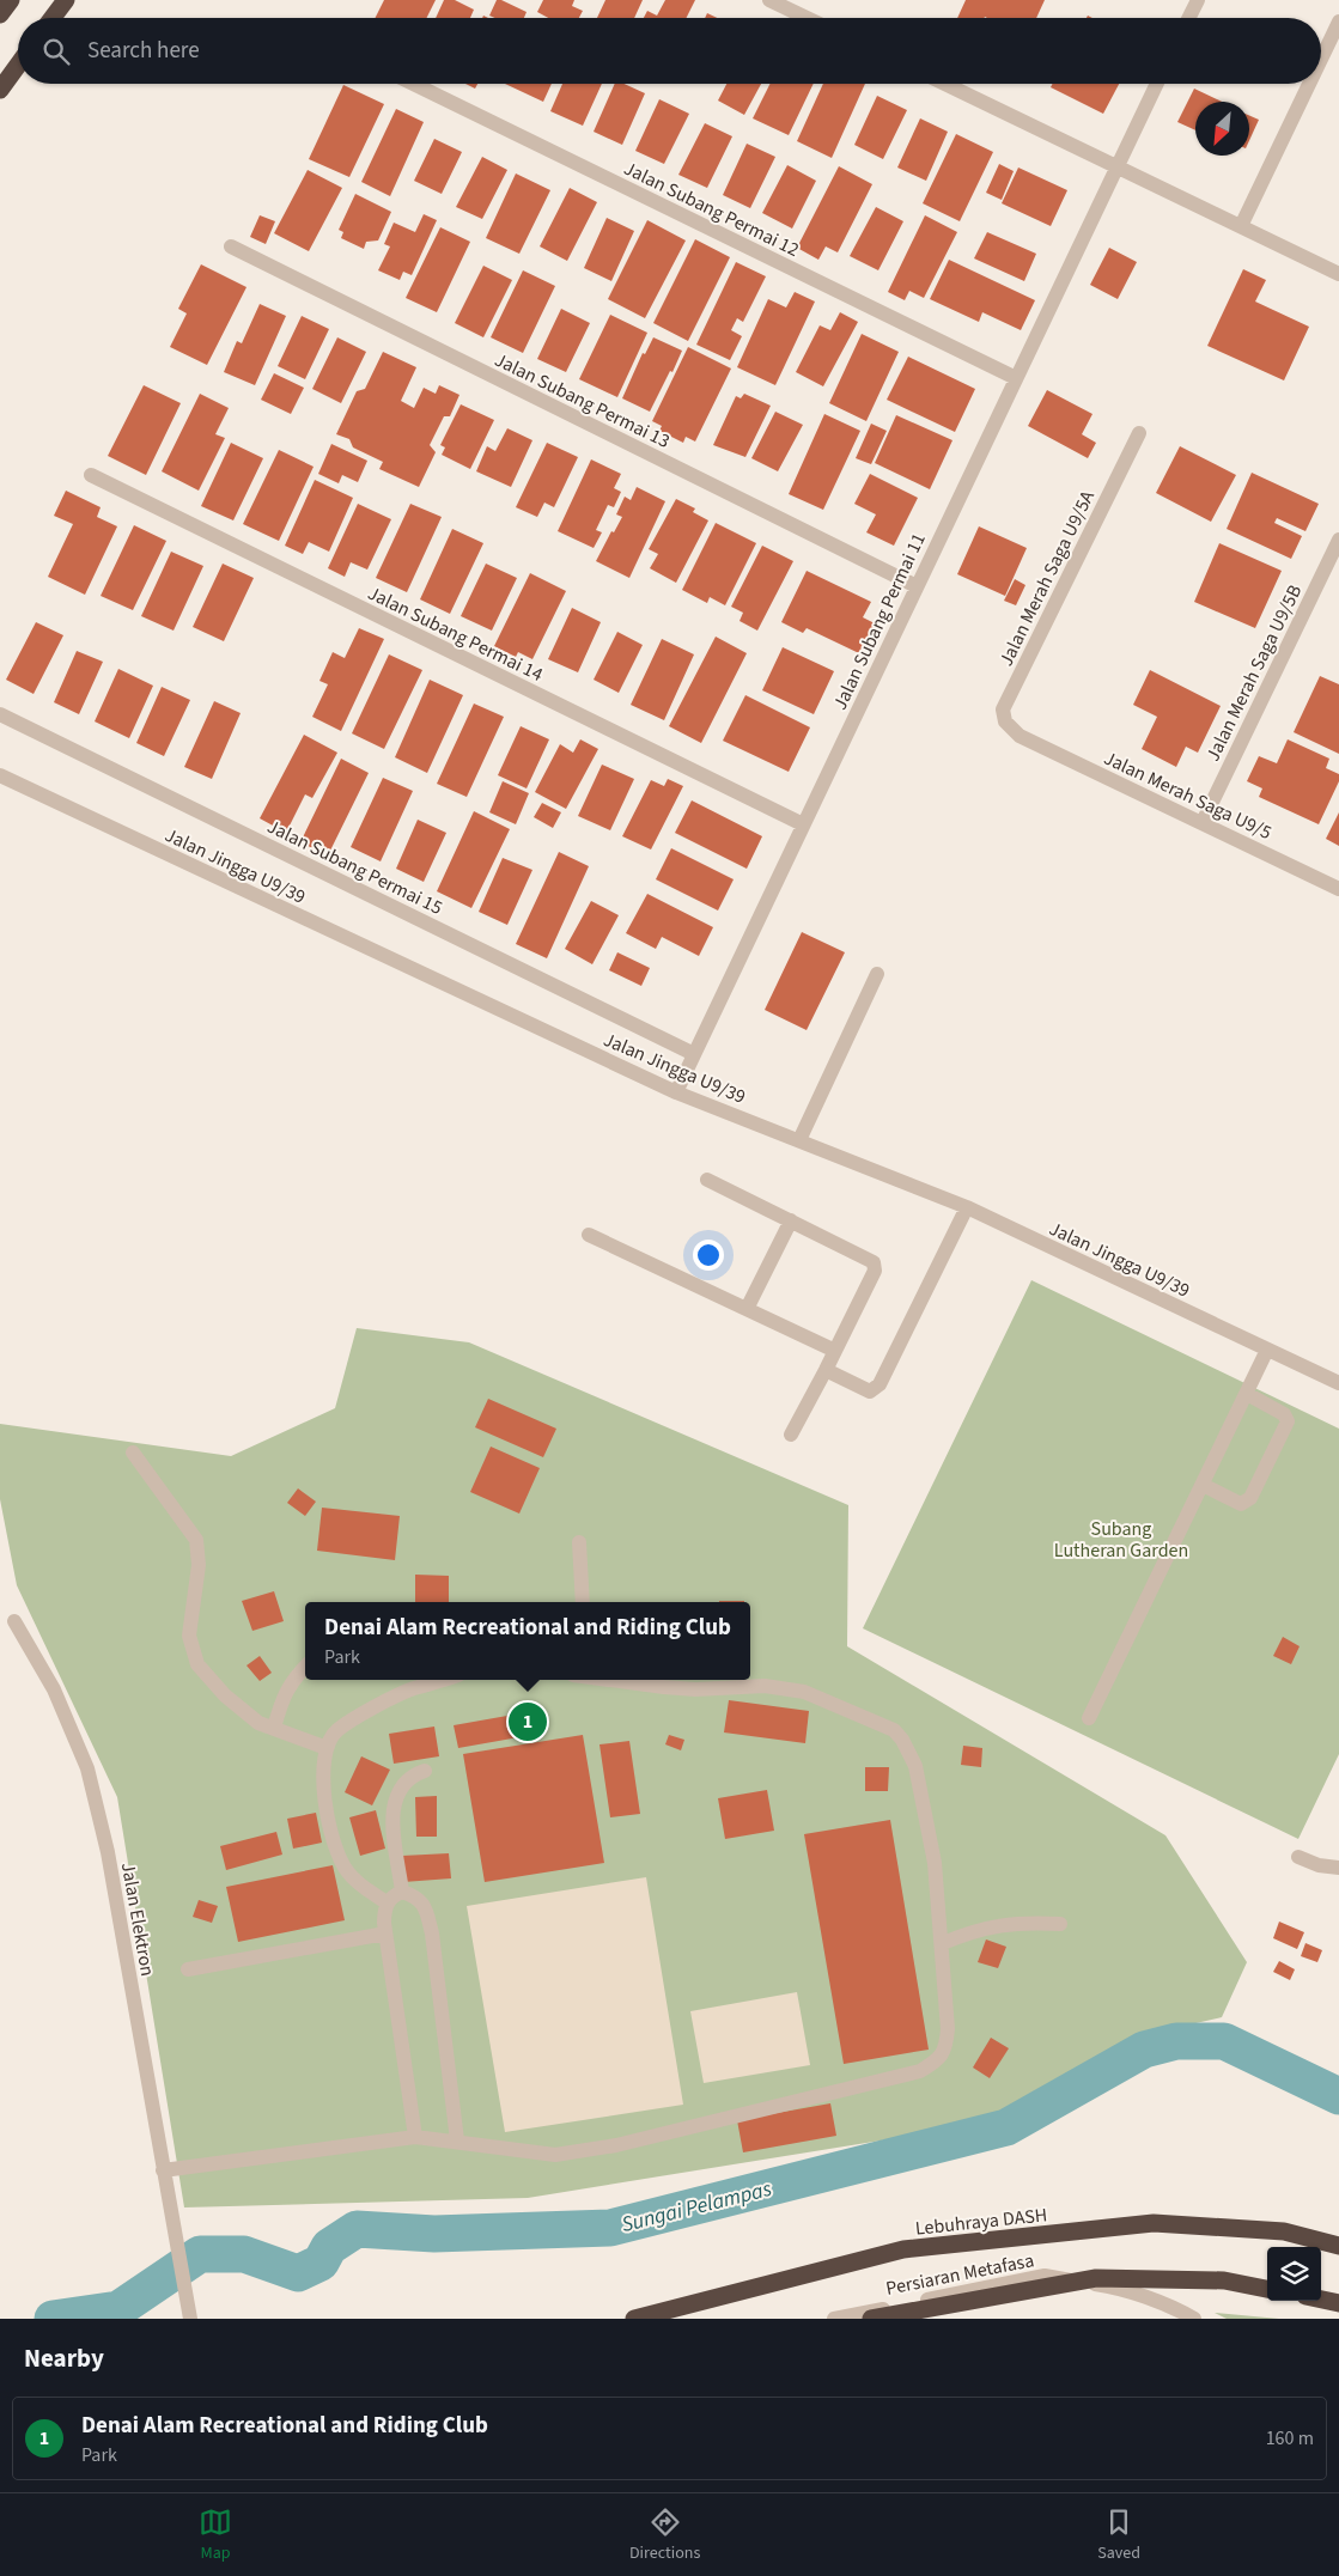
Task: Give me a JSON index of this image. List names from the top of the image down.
{
  "streets": {
    "highway": ["Lebuhraya DASH"],
    "street": [
      "Jalan Subang Permai 12",
      "Jalan Subang Permai 13",
      "Jalan Merah Saga U9/5A",
      "Jalan Subang Permai 11",
      "Jalan Subang Permai 14",
      "Jalan Merah Saga U9/5B",
      "Jalan Merah Saga U9/5",
      "Jalan Jingga U9/39",
      "Jalan Subang Permai 15",
      "Jalan Elektron",
      "Persiaran Metafasa"
    ]
  },
  "crossings": [
    ["Jalan Subang Permai 12", "Jalan Subang Permai 11"],
    ["Jalan Subang Permai 13", "Jalan Subang Permai 11"],
    ["Jalan Merah Saga U9/5A", "Jalan Merah Saga U9/5"],
    ["Jalan Subang Permai 11", "Jalan Subang Permai 14"],
    ["Jalan Subang Permai 11", "Jalan Jingga U9/39"],
    ["Jalan Subang Permai 11", "Jalan Subang Permai 15"],
    ["Jalan Merah Saga U9/5B", "Jalan Merah Saga U9/5"]
  ],
  "water": ["Sungai Pelampas"],
  "parks": ["Subang Lutheran Garden"],
  "north": "bottom left",
  "page": {
    "search": "Search here",
    "popup": ["Denai Alam Recreational and Riding Club", "Park"],
    "pins": "1",
    "heading": "Nearby",
    "list": [
      {
        "mark": "1",
        "name": "Denai Alam Recreational and Riding Club",
        "note": "Park",
        "value": "160 m"
      }
    ],
    "nav": ["Map", "Directions", "Saved"]
  }
}
